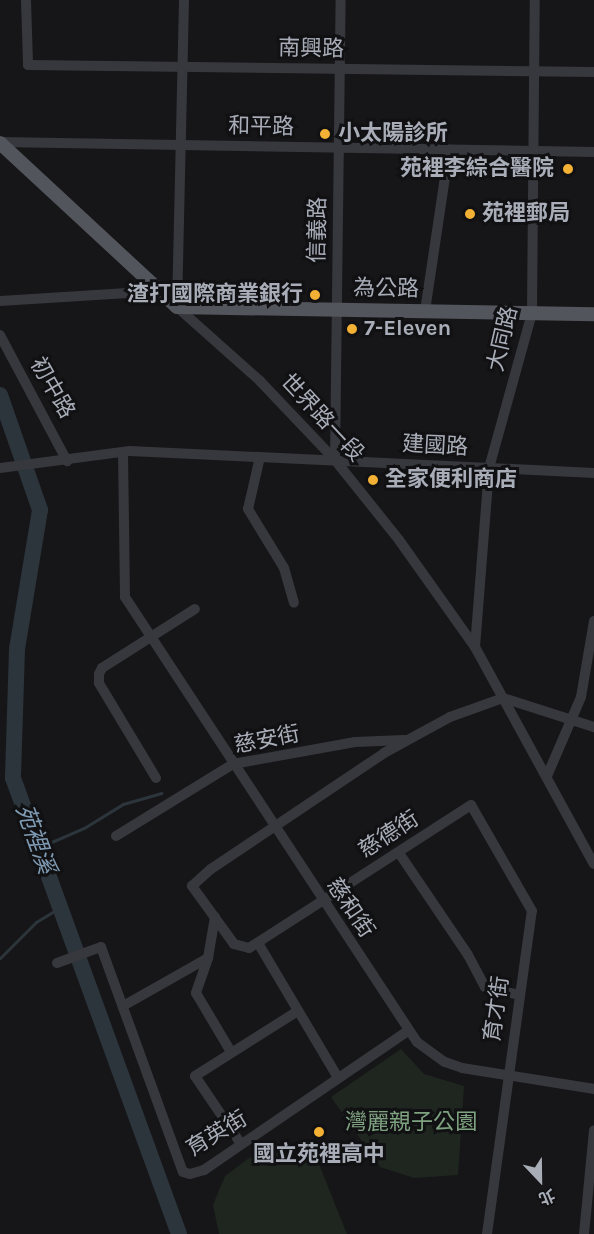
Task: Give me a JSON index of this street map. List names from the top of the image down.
{
  "streets": {
    "main road": ["為公路", "世界路一段"],
    "street": [
      "南興路",
      "和平路",
      "信義路",
      "大同路",
      "初中路",
      "建國路",
      "慈安街",
      "慈德街",
      "慈和街",
      "育才街",
      "育英街"
    ]
  },
  "crossings": [
    ["南興路", "信義路"],
    ["南興路", "大同路"],
    ["和平路", "信義路"],
    ["和平路", "大同路"],
    ["和平路", "世界路一段"],
    ["信義路", "為公路"],
    ["信義路", "世界路一段"],
    ["信義路", "建國路"],
    ["為公路", "大同路"],
    ["為公路", "世界路一段"],
    ["大同路", "世界路一段"],
    ["大同路", "建國路"],
    ["初中路", "建國路"],
    ["世界路一段", "建國路"],
    ["建國路", "慈和街"],
    ["慈安街", "慈和街"],
    ["慈德街", "慈和街"],
    ["慈德街", "育才街"],
    ["慈和街", "育才街"],
    ["慈和街", "育英街"]
  ],
  "water": ["苑裡溪"],
  "parks": ["灣麗親子公園"],
  "places": [
    "小太陽診所",
    "苑裡李綜合醫院",
    "苑裡郵局",
    "渣打國際商業銀行",
    "7-Eleven",
    "全家便利商店",
    "國立苑裡高中"
  ],
  "north": "bottom"
}
